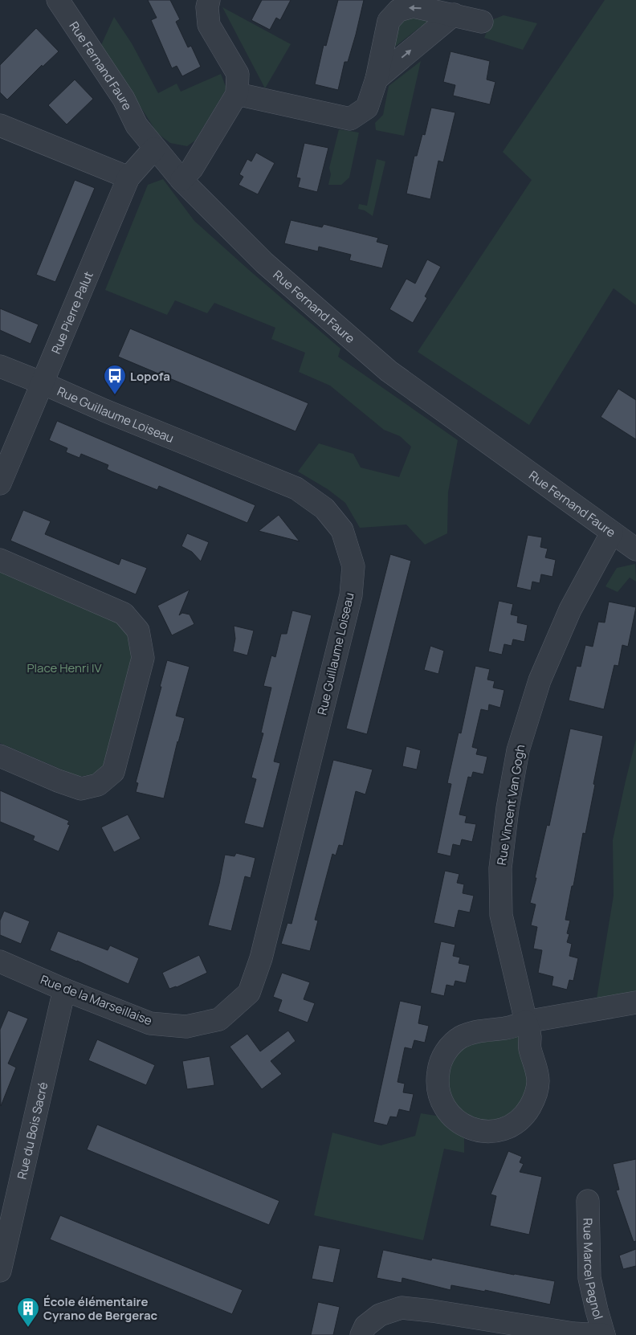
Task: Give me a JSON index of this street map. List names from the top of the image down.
{
  "streets": {
    "street": [
      "Rue Fernand Faure",
      "Rue Pierre Palut",
      "Rue Guillaume Loiseau",
      "Rue Vincent Van Gogh",
      "Rue de la Marseillaise",
      "Rue du Bois Sacré",
      "Rue Marcel Pagnol"
    ]
  },
  "crossings": [
    ["Rue Fernand Faure", "Rue Pierre Palut"],
    ["Rue Fernand Faure", "Rue Vincent Van Gogh"],
    ["Rue Pierre Palut", "Rue Guillaume Loiseau"],
    ["Rue Guillaume Loiseau", "Rue de la Marseillaise"],
    ["Rue de la Marseillaise", "Rue du Bois Sacré"]
  ],
  "parks": ["Place Henri IV"],
  "places": {
    "bus stop": ["Lopofa"],
    "building": ["École élémentaire Cyrano de Bergerac"]
  }
}
